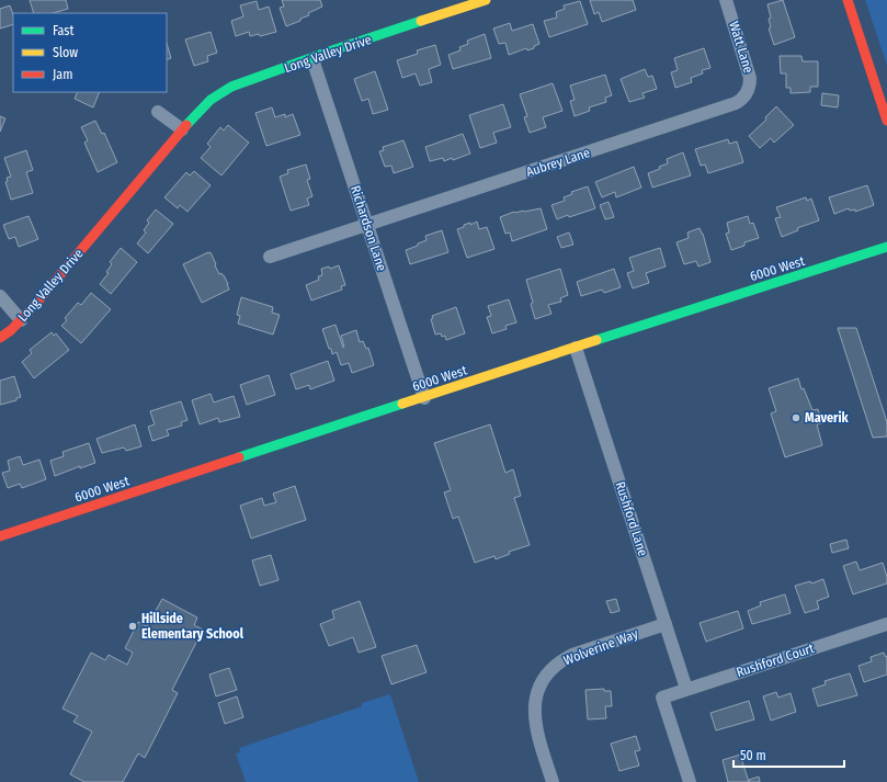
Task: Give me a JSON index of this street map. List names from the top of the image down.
{
  "streets": {
    "street": [
      "Watt Lane",
      "Long Valley Drive",
      "Aubrey Lane",
      "Richardson Lane",
      "6000 West",
      "Rushford Lane",
      "Wolverine Way",
      "Rushford Court"
    ]
  },
  "crossings": [
    ["Watt Lane", "Aubrey Lane"],
    ["Long Valley Drive", "Richardson Lane"],
    ["Aubrey Lane", "Richardson Lane"],
    ["Richardson Lane", "6000 West"],
    ["6000 West", "Rushford Lane"],
    ["Rushford Lane", "Wolverine Way"],
    ["Rushford Lane", "Rushford Court"]
  ],
  "places": ["Maverik", "Hillside Elementary School"],
  "legend": ["Fast", "Slow", "Jam"],
  "scale_bar": "50 m"
}
